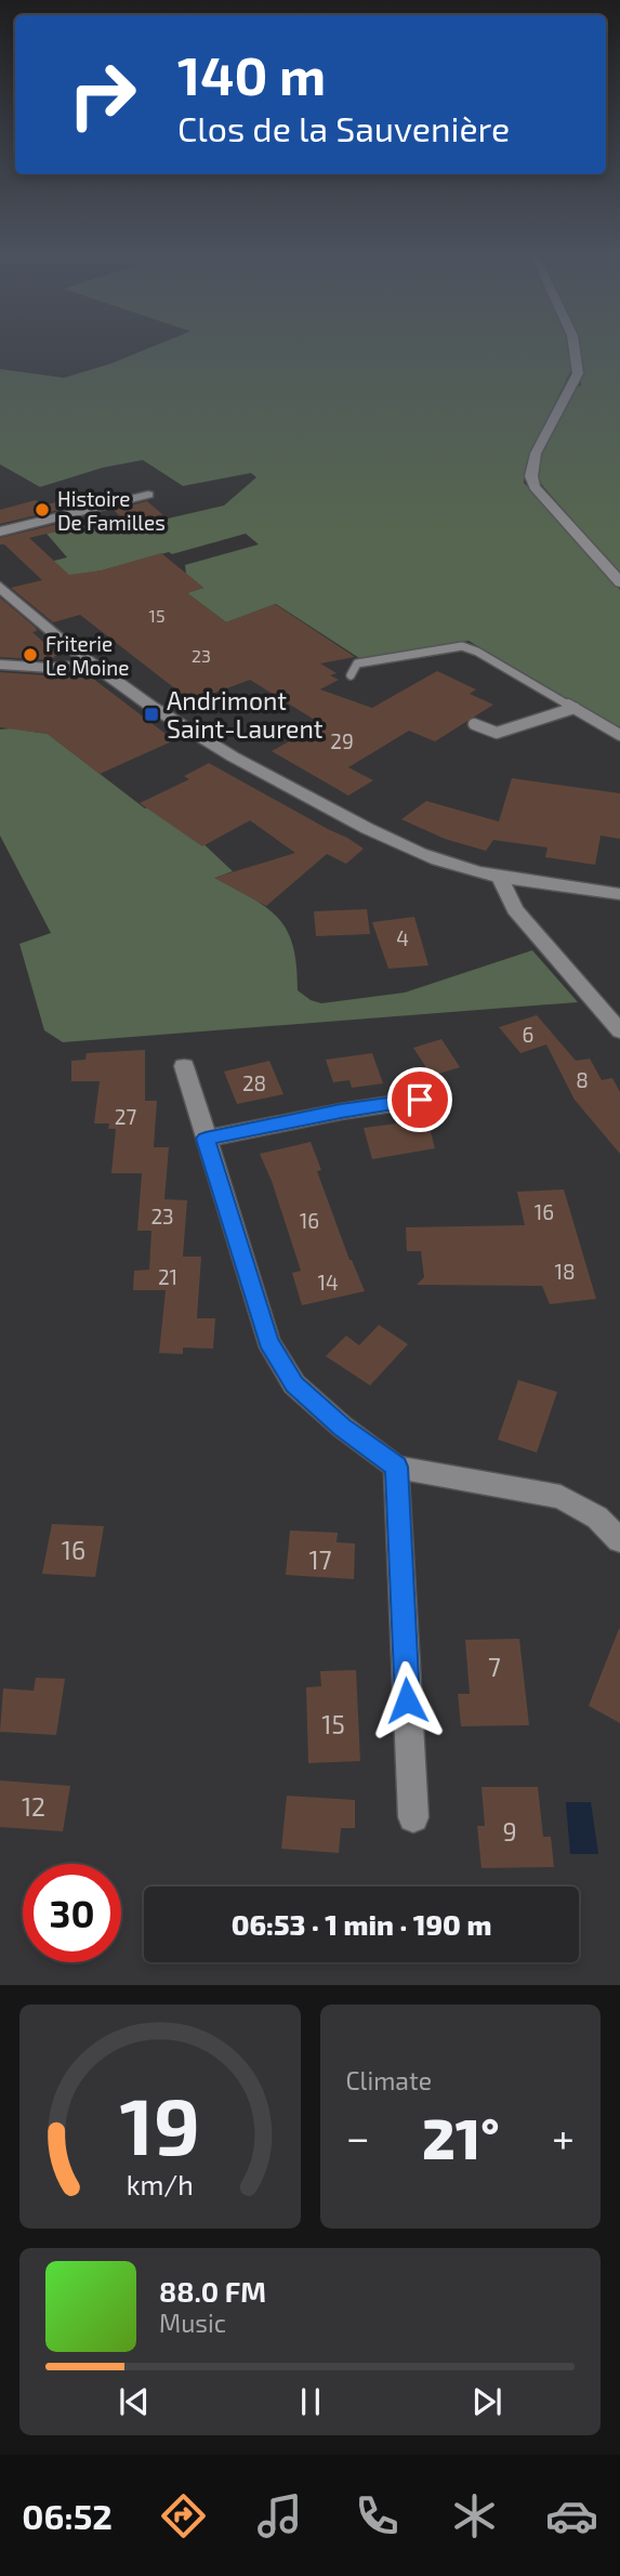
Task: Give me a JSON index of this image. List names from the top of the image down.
{
  "places": {
    "other": ["Histoire De Familles", "Friterie Le Moine"],
    "transit": ["Andrimont Saint-Laurent"]
  },
  "house_numbers": [
    "15",
    "23",
    "29",
    "4",
    "6",
    "8",
    "28",
    "27",
    "16",
    "23",
    "16",
    "18",
    "21",
    "14",
    "16",
    "17",
    "7",
    "15",
    "12",
    "9"
  ],
  "page": {
    "turn": ["140 m", "Clos de la Sauvenière"],
    "limit": "30",
    "trip": "06:53 · 1 min · 190 m",
    "tile": "Climate",
    "heat": ["−", "21°", "+"],
    "song": ["88.0 FM", "Music"],
    "tabs": "06:52",
    "gauge": ["19", "km/h"]
  }
}
